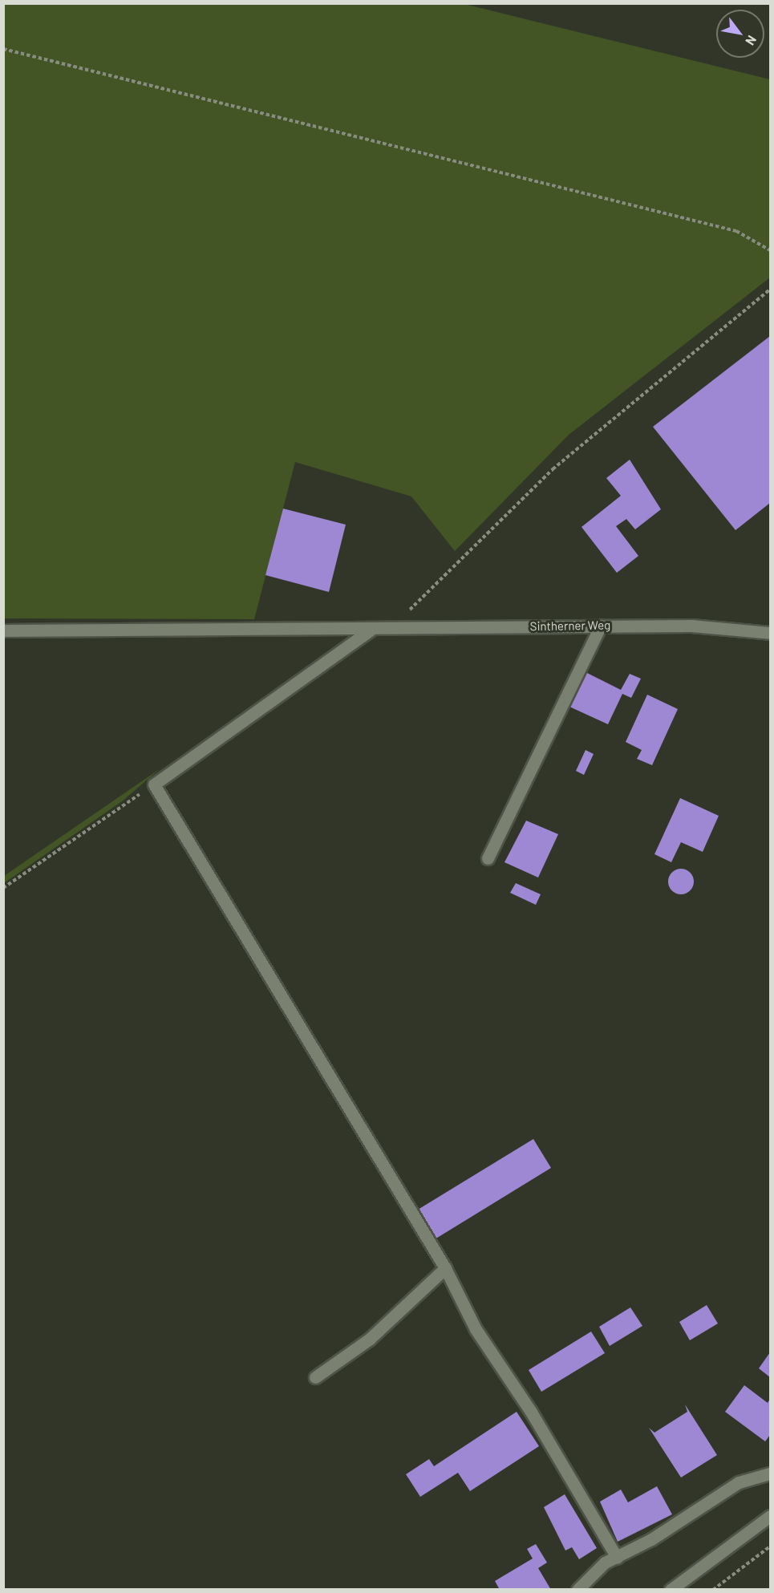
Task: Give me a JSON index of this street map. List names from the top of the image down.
{
  "streets": {
    "street": ["Sintherner Weg"]
  },
  "north": "bottom right"
}
